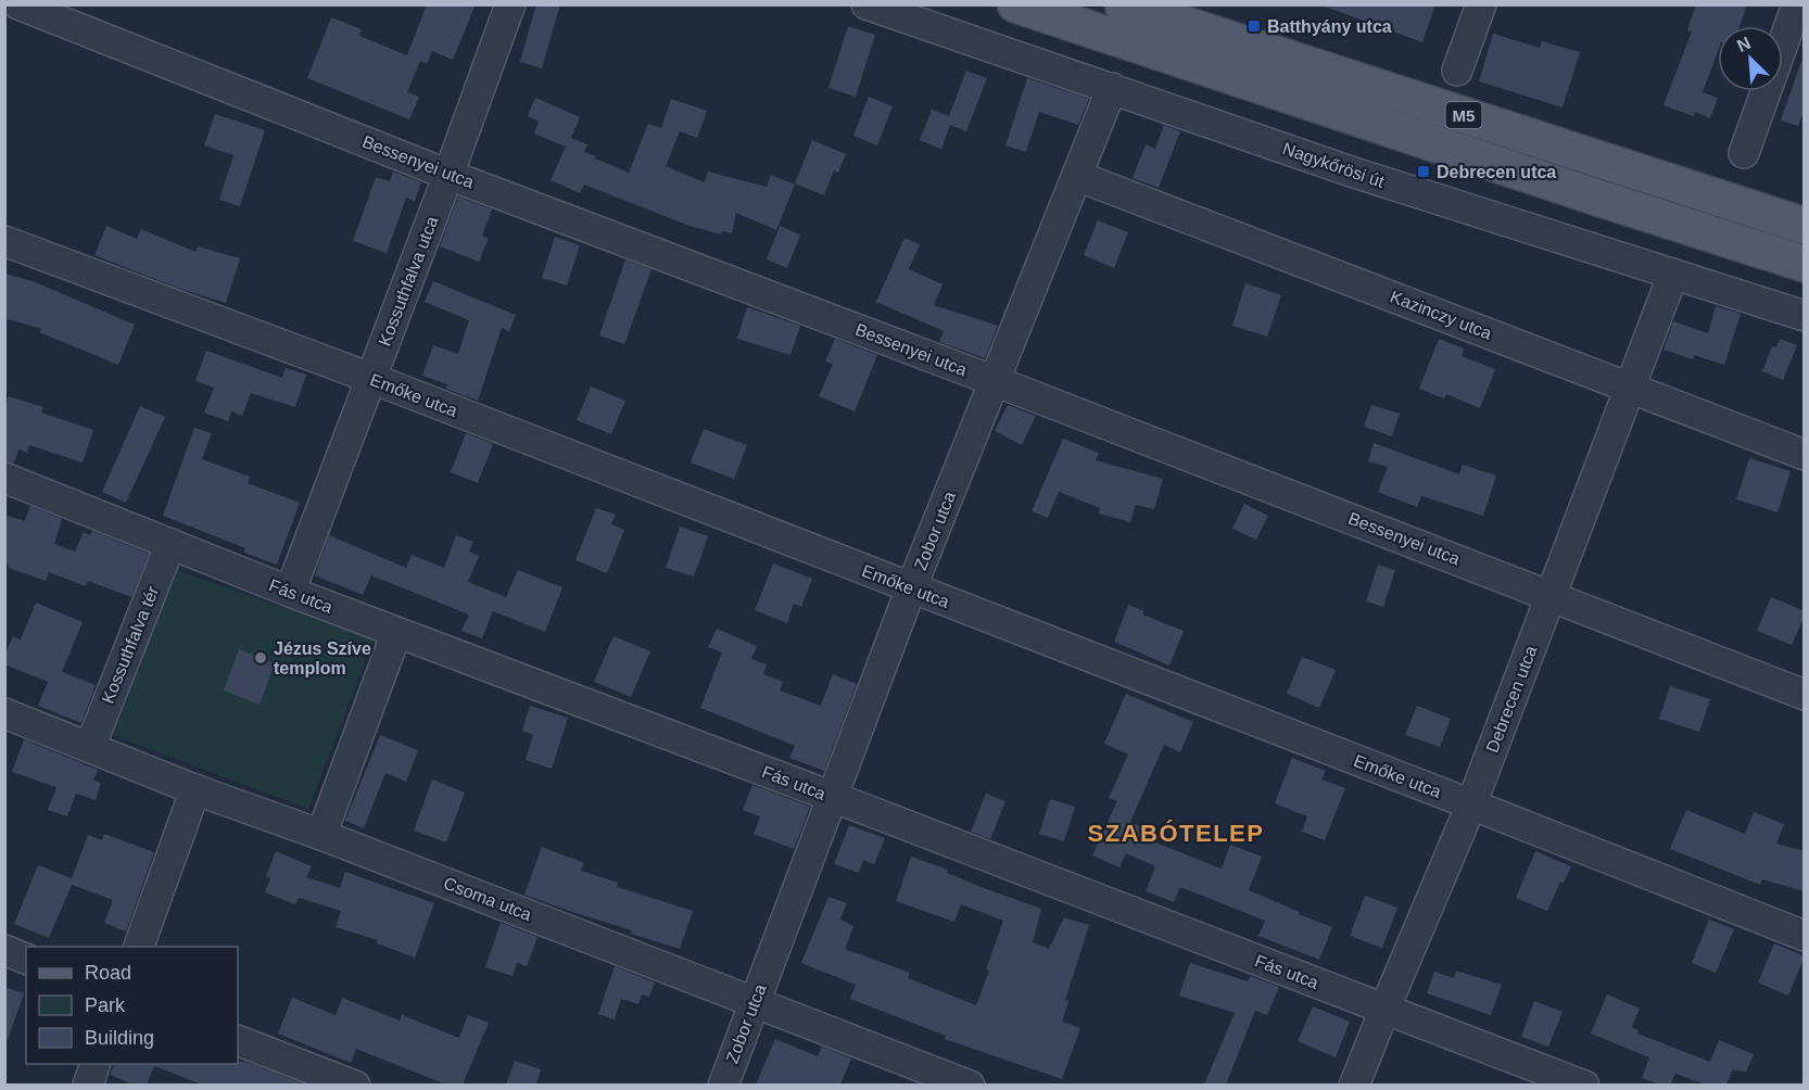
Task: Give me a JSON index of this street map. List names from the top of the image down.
{
  "streets": {
    "main road": ["M5"],
    "street": [
      "Bessenyei utca",
      "Nagykőrösi út",
      "Kossuthfalva utca",
      "Kazinczy utca",
      "Emőke utca",
      "Zobor utca",
      "Fás utca",
      "Kossuthfalva tér",
      "Debrecen utca",
      "Csoma utca"
    ]
  },
  "crossings": [
    ["Bessenyei utca", "Kossuthfalva utca"],
    ["Bessenyei utca", "Zobor utca"],
    ["Bessenyei utca", "Debrecen utca"],
    ["Nagykőrösi út", "Zobor utca"],
    ["Nagykőrösi út", "Debrecen utca"],
    ["Kossuthfalva utca", "Emőke utca"],
    ["Kossuthfalva utca", "Fás utca"],
    ["Kazinczy utca", "Zobor utca"],
    ["Kazinczy utca", "Debrecen utca"],
    ["Emőke utca", "Zobor utca"],
    ["Emőke utca", "Debrecen utca"],
    ["Zobor utca", "Fás utca"],
    ["Zobor utca", "Csoma utca"],
    ["Fás utca", "Kossuthfalva tér"],
    ["Fás utca", "Debrecen utca"],
    ["Kossuthfalva tér", "Csoma utca"]
  ],
  "districts": ["SZABÓTELEP"],
  "places": {
    "transit": ["Batthyány utca", "Debrecen utca"],
    "other": ["Jézus Szíve templom"]
  },
  "legend": ["Road", "Park", "Building"],
  "north": "top left"
}
